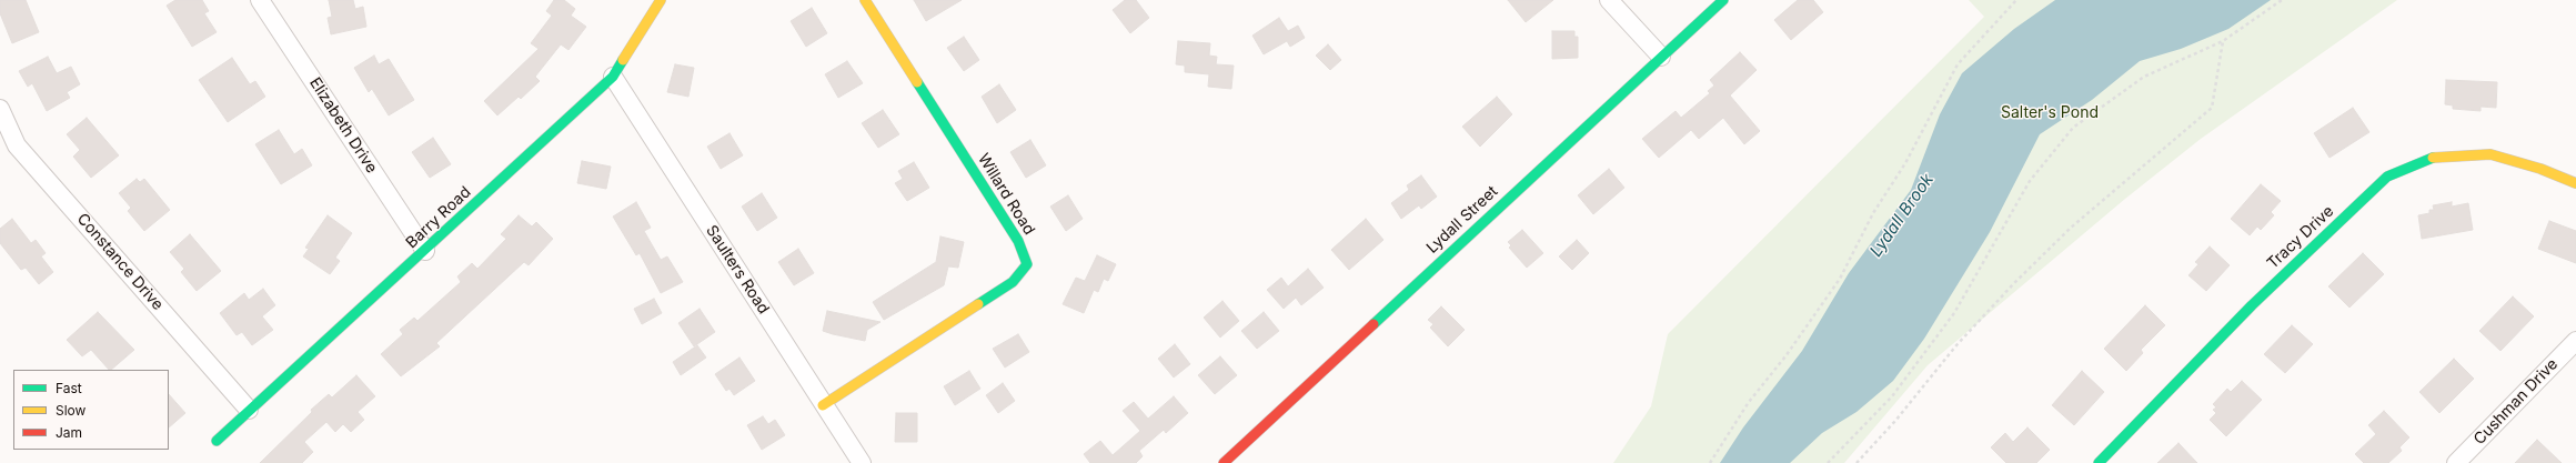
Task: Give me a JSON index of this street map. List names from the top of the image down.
{
  "streets": {
    "street": [
      "Elizabeth Drive",
      "Willard Road",
      "Barry Road",
      "Lydall Street",
      "Tracy Drive",
      "Constance Drive",
      "Saulters Road",
      "Cushman Drive"
    ]
  },
  "crossings": [
    ["Elizabeth Drive", "Barry Road"],
    ["Willard Road", "Saulters Road"],
    ["Barry Road", "Constance Drive"],
    ["Barry Road", "Saulters Road"]
  ],
  "water": ["Lydall Brook"],
  "parks": ["Salter's Pond"],
  "legend": ["Fast", "Slow", "Jam"]
}
